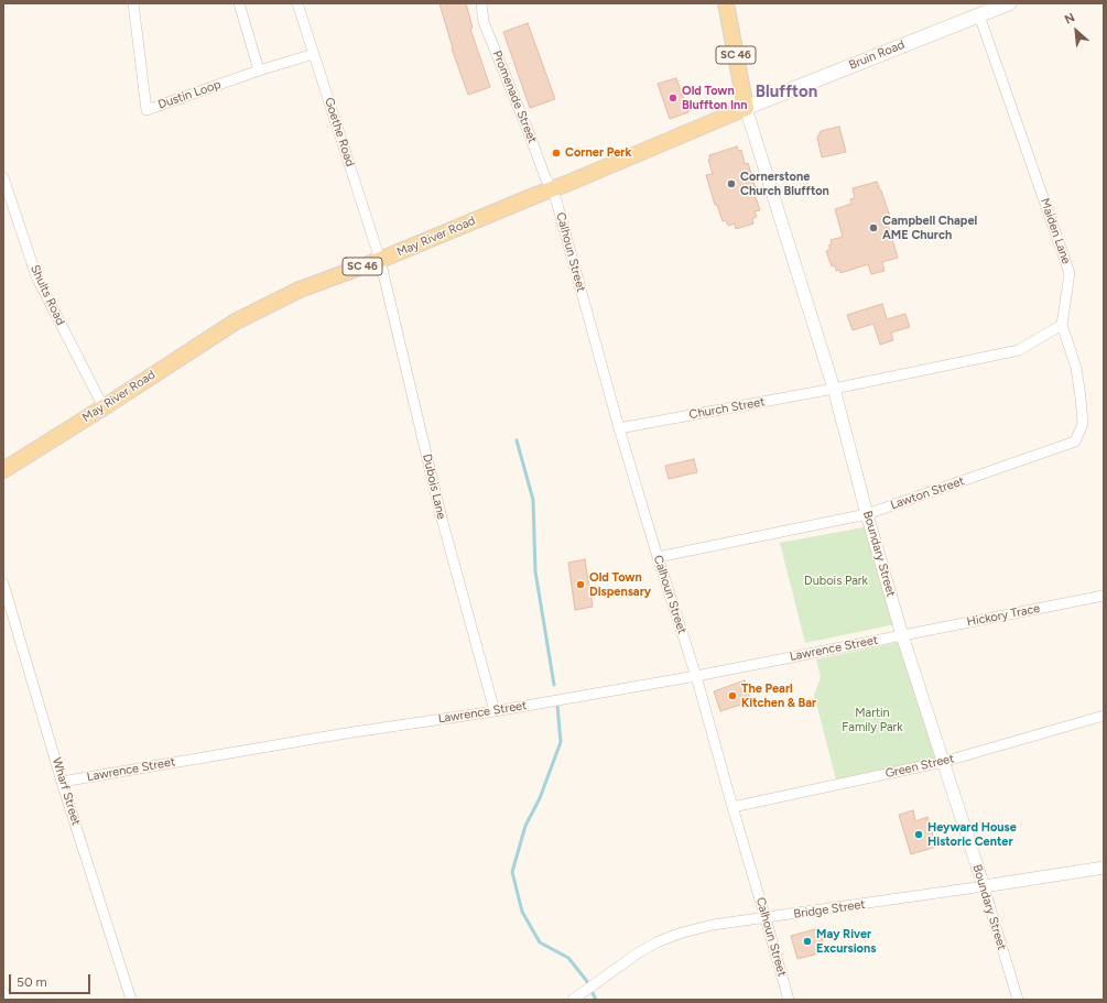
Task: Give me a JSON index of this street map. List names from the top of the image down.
{
  "streets": {
    "main road": ["SC 46", "Bruin Road", "May River Road"],
    "street": [
      "Dustin Loop",
      "Promenade Street",
      "Goethe Road",
      "Maiden Lane",
      "Calhoun Street",
      "Shults Road",
      "Church Street",
      "Dubois Lane",
      "Lawton Street",
      "Boundary Street",
      "Hickory Trace",
      "Lawrence Street",
      "Green Street",
      "Wharf Street",
      "Bridge Street"
    ]
  },
  "crossings": [
    ["SC 46", "Bruin Road"],
    ["SC 46", "May River Road"],
    ["SC 46", "Boundary Street"],
    ["Bruin Road", "Maiden Lane"],
    ["Bruin Road", "May River Road"],
    ["Bruin Road", "Boundary Street"],
    ["Dustin Loop", "Goethe Road"],
    ["Promenade Street", "May River Road"],
    ["Promenade Street", "Calhoun Street"],
    ["Goethe Road", "May River Road"],
    ["Goethe Road", "Dubois Lane"],
    ["Maiden Lane", "Lawton Street"],
    ["May River Road", "Calhoun Street"],
    ["May River Road", "Shults Road"],
    ["May River Road", "Dubois Lane"],
    ["May River Road", "Boundary Street"],
    ["Calhoun Street", "Church Street"],
    ["Calhoun Street", "Lawton Street"],
    ["Calhoun Street", "Lawrence Street"],
    ["Calhoun Street", "Green Street"],
    ["Calhoun Street", "Bridge Street"],
    ["Church Street", "Boundary Street"],
    ["Dubois Lane", "Lawrence Street"],
    ["Lawton Street", "Boundary Street"],
    ["Boundary Street", "Hickory Trace"],
    ["Boundary Street", "Lawrence Street"],
    ["Boundary Street", "Green Street"],
    ["Boundary Street", "Bridge Street"],
    ["Hickory Trace", "Lawrence Street"],
    ["Lawrence Street", "Wharf Street"]
  ],
  "districts": ["Bluffton"],
  "parks": ["Dubois Park", "Martin Family Park"],
  "places": [
    "Old Town Bluffton Inn",
    "Corner Perk",
    "Cornerstone Church Bluffton",
    "Campbell Chapel AME Church",
    "Old Town Dispensary",
    "The Pearl Kitchen & Bar",
    "Heyward House Historic Center",
    "May River Excursions"
  ],
  "scale_bar": "50 m",
  "north": "top left"
}
